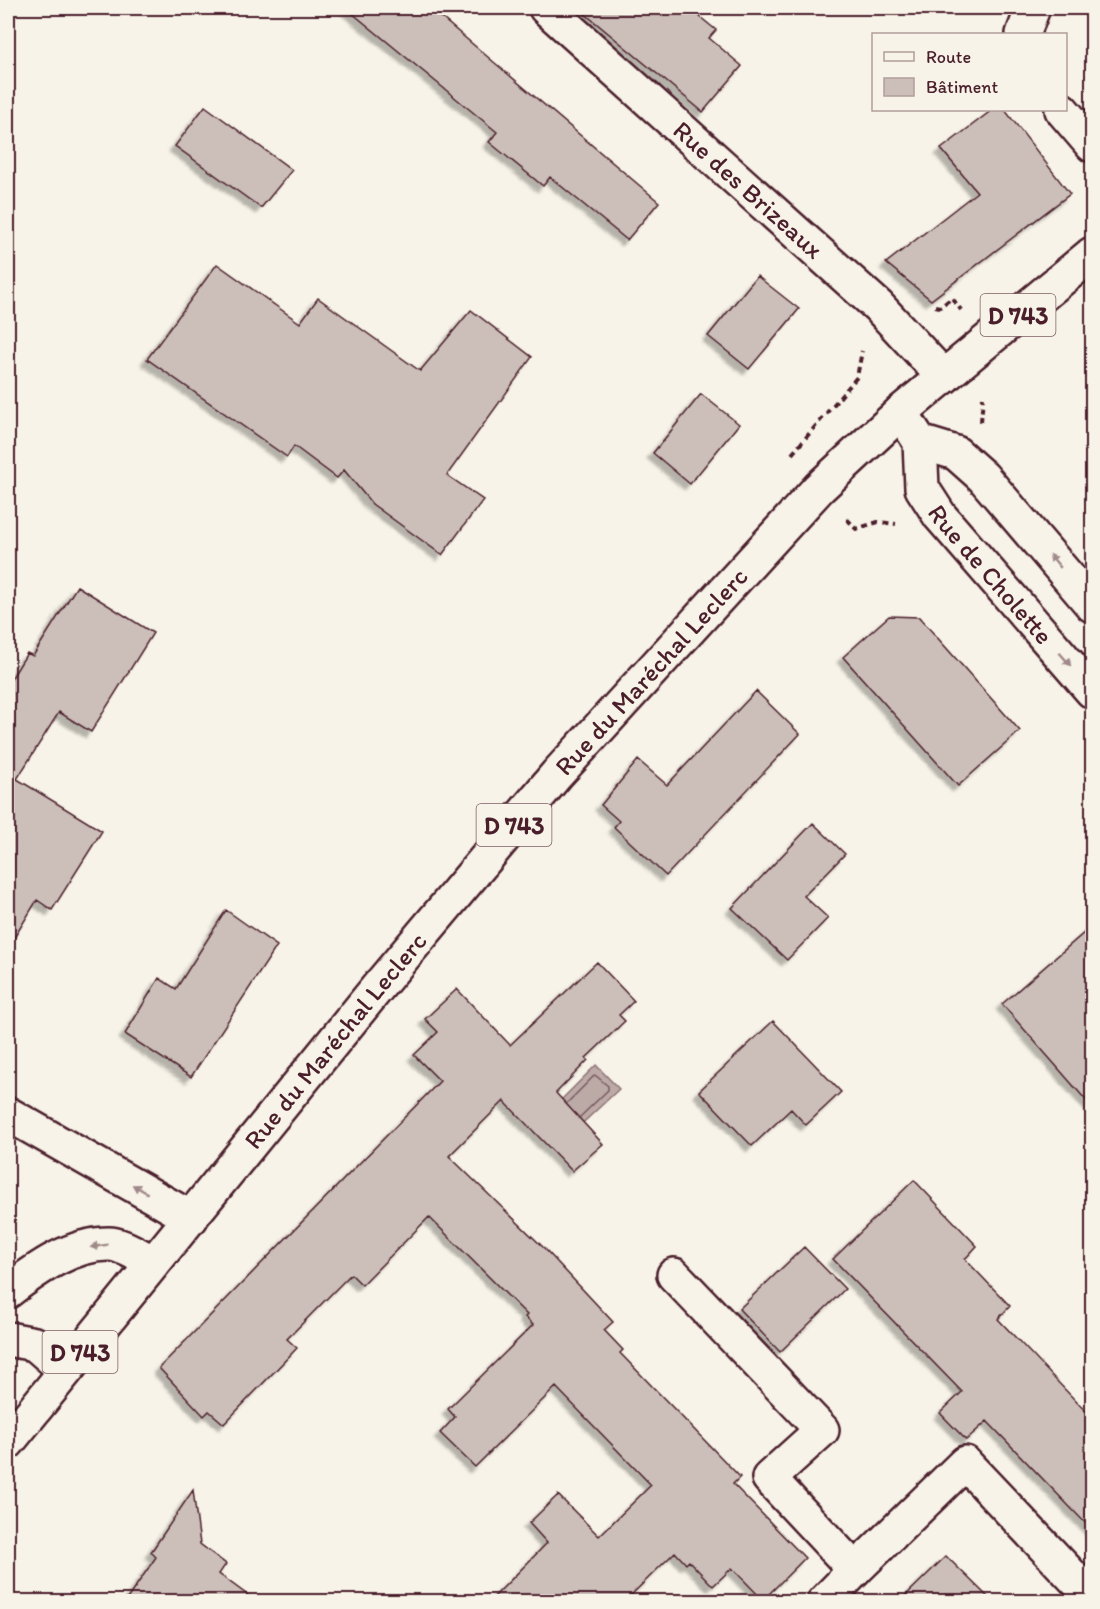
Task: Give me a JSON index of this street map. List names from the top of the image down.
{
  "streets": {
    "street": [
      "Rue des Brizeaux",
      "D 743",
      "Rue de Cholette",
      "Rue du Maréchal Leclerc"
    ]
  },
  "crossings": [
    ["Rue des Brizeaux", "Rue du Maréchal Leclerc"],
    ["Rue de Cholette", "Rue du Maréchal Leclerc"]
  ],
  "legend": ["Route", "Bâtiment"]
}
